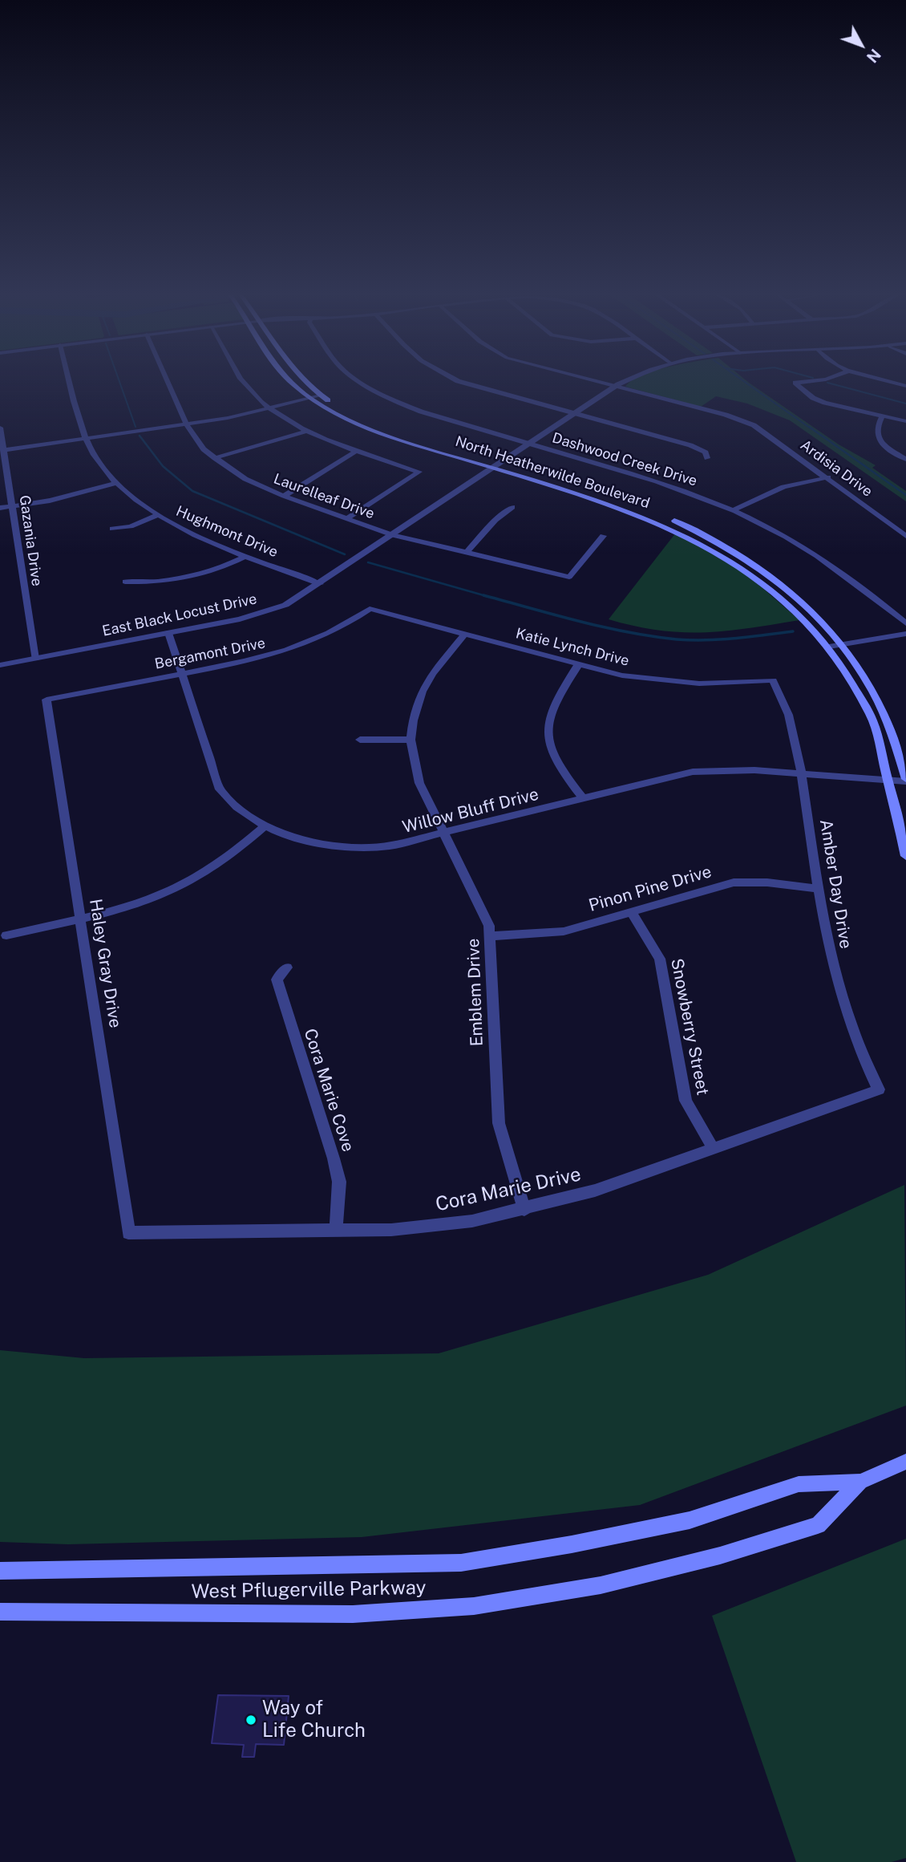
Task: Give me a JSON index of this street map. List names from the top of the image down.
{
  "streets": {
    "main road": ["North Heatherwilde Boulevard", "West Pflugerville Parkway"],
    "street": [
      "Dashwood Creek Drive",
      "Ardisia Drive",
      "Laurelleaf Drive",
      "Hughmont Drive",
      "Gazania Drive",
      "East Black Locust Drive",
      "Katie Lynch Drive",
      "Bergamont Drive",
      "Willow Bluff Drive",
      "Amber Day Drive",
      "Pinon Pine Drive",
      "Haley Gray Drive",
      "Emblem Drive",
      "Snowberry Street",
      "Cora Marie Cove",
      "Cora Marie Drive"
    ]
  },
  "crossings": [
    ["Dashwood Creek Drive", "East Black Locust Drive"],
    ["Ardisia Drive", "East Black Locust Drive"],
    ["North Heatherwilde Boulevard", "East Black Locust Drive"],
    ["North Heatherwilde Boulevard", "Willow Bluff Drive"],
    ["Laurelleaf Drive", "East Black Locust Drive"],
    ["Hughmont Drive", "East Black Locust Drive"],
    ["Gazania Drive", "East Black Locust Drive"],
    ["East Black Locust Drive", "Willow Bluff Drive"],
    ["Katie Lynch Drive", "Bergamont Drive"],
    ["Katie Lynch Drive", "Amber Day Drive"],
    ["Katie Lynch Drive", "Emblem Drive"],
    ["Bergamont Drive", "Willow Bluff Drive"],
    ["Bergamont Drive", "Haley Gray Drive"],
    ["Willow Bluff Drive", "Amber Day Drive"],
    ["Willow Bluff Drive", "Emblem Drive"],
    ["Amber Day Drive", "Pinon Pine Drive"],
    ["Amber Day Drive", "Cora Marie Drive"],
    ["Pinon Pine Drive", "Emblem Drive"],
    ["Pinon Pine Drive", "Snowberry Street"],
    ["Haley Gray Drive", "Cora Marie Drive"],
    ["Emblem Drive", "Cora Marie Drive"],
    ["Snowberry Street", "Cora Marie Drive"],
    ["Cora Marie Cove", "Cora Marie Drive"]
  ],
  "places": ["Way of Life Church"],
  "north": "bottom right"
}
